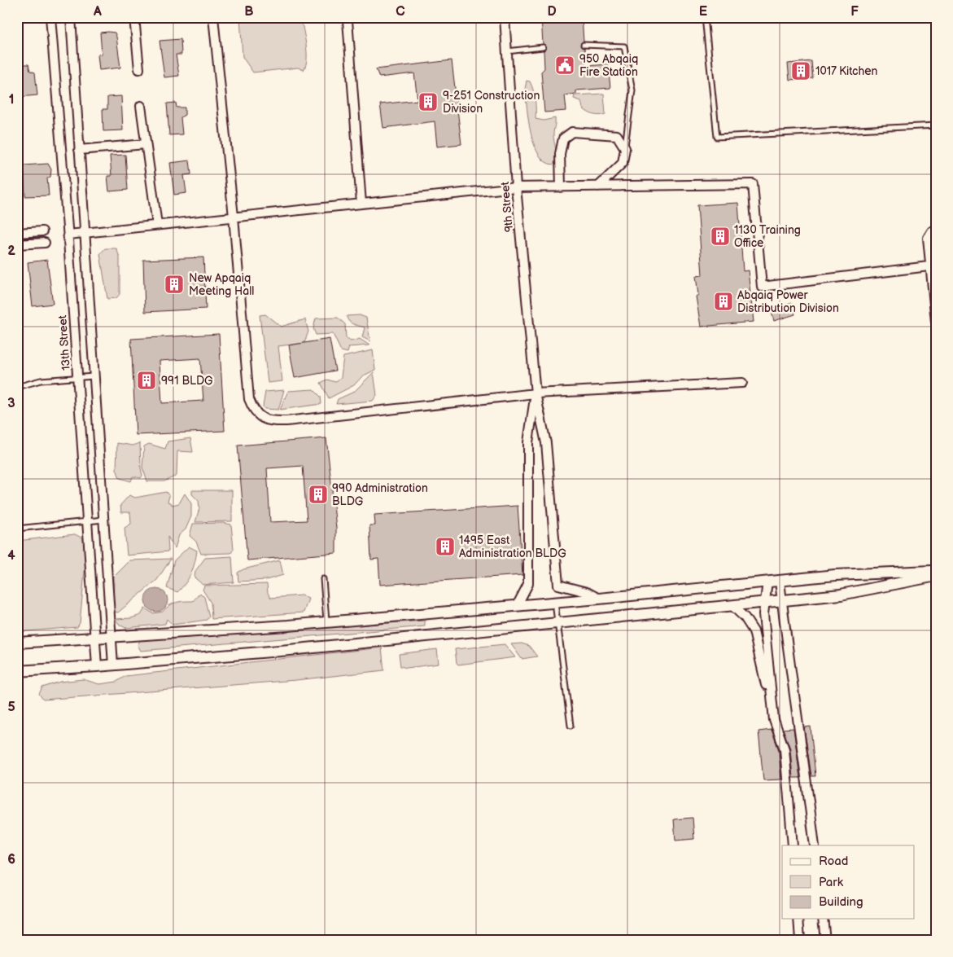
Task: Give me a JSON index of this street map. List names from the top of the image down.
{
  "streets": {
    "street": ["9th Street", "13th Street"]
  },
  "places": {
    "public building": ["950 Abqaiq Fire Station"],
    "building": [
      "1017 Kitchen",
      "9-251 Construction Division",
      "1130 Training Office",
      "New Apqaiq Meeting Hall",
      "Abqaiq Power Distribution Division",
      "991 BLDG",
      "990 Administration BLDG",
      "1495 East Administration BLDG"
    ]
  },
  "legend": ["Road", "Park", "Building"],
  "grid": {
    "columns": [
      "A",
      "B",
      "C",
      "D",
      "E",
      "F"
    ],
    "rows": [
      "1",
      "2",
      "3",
      "4",
      "5",
      "6"
    ]
  }
}
